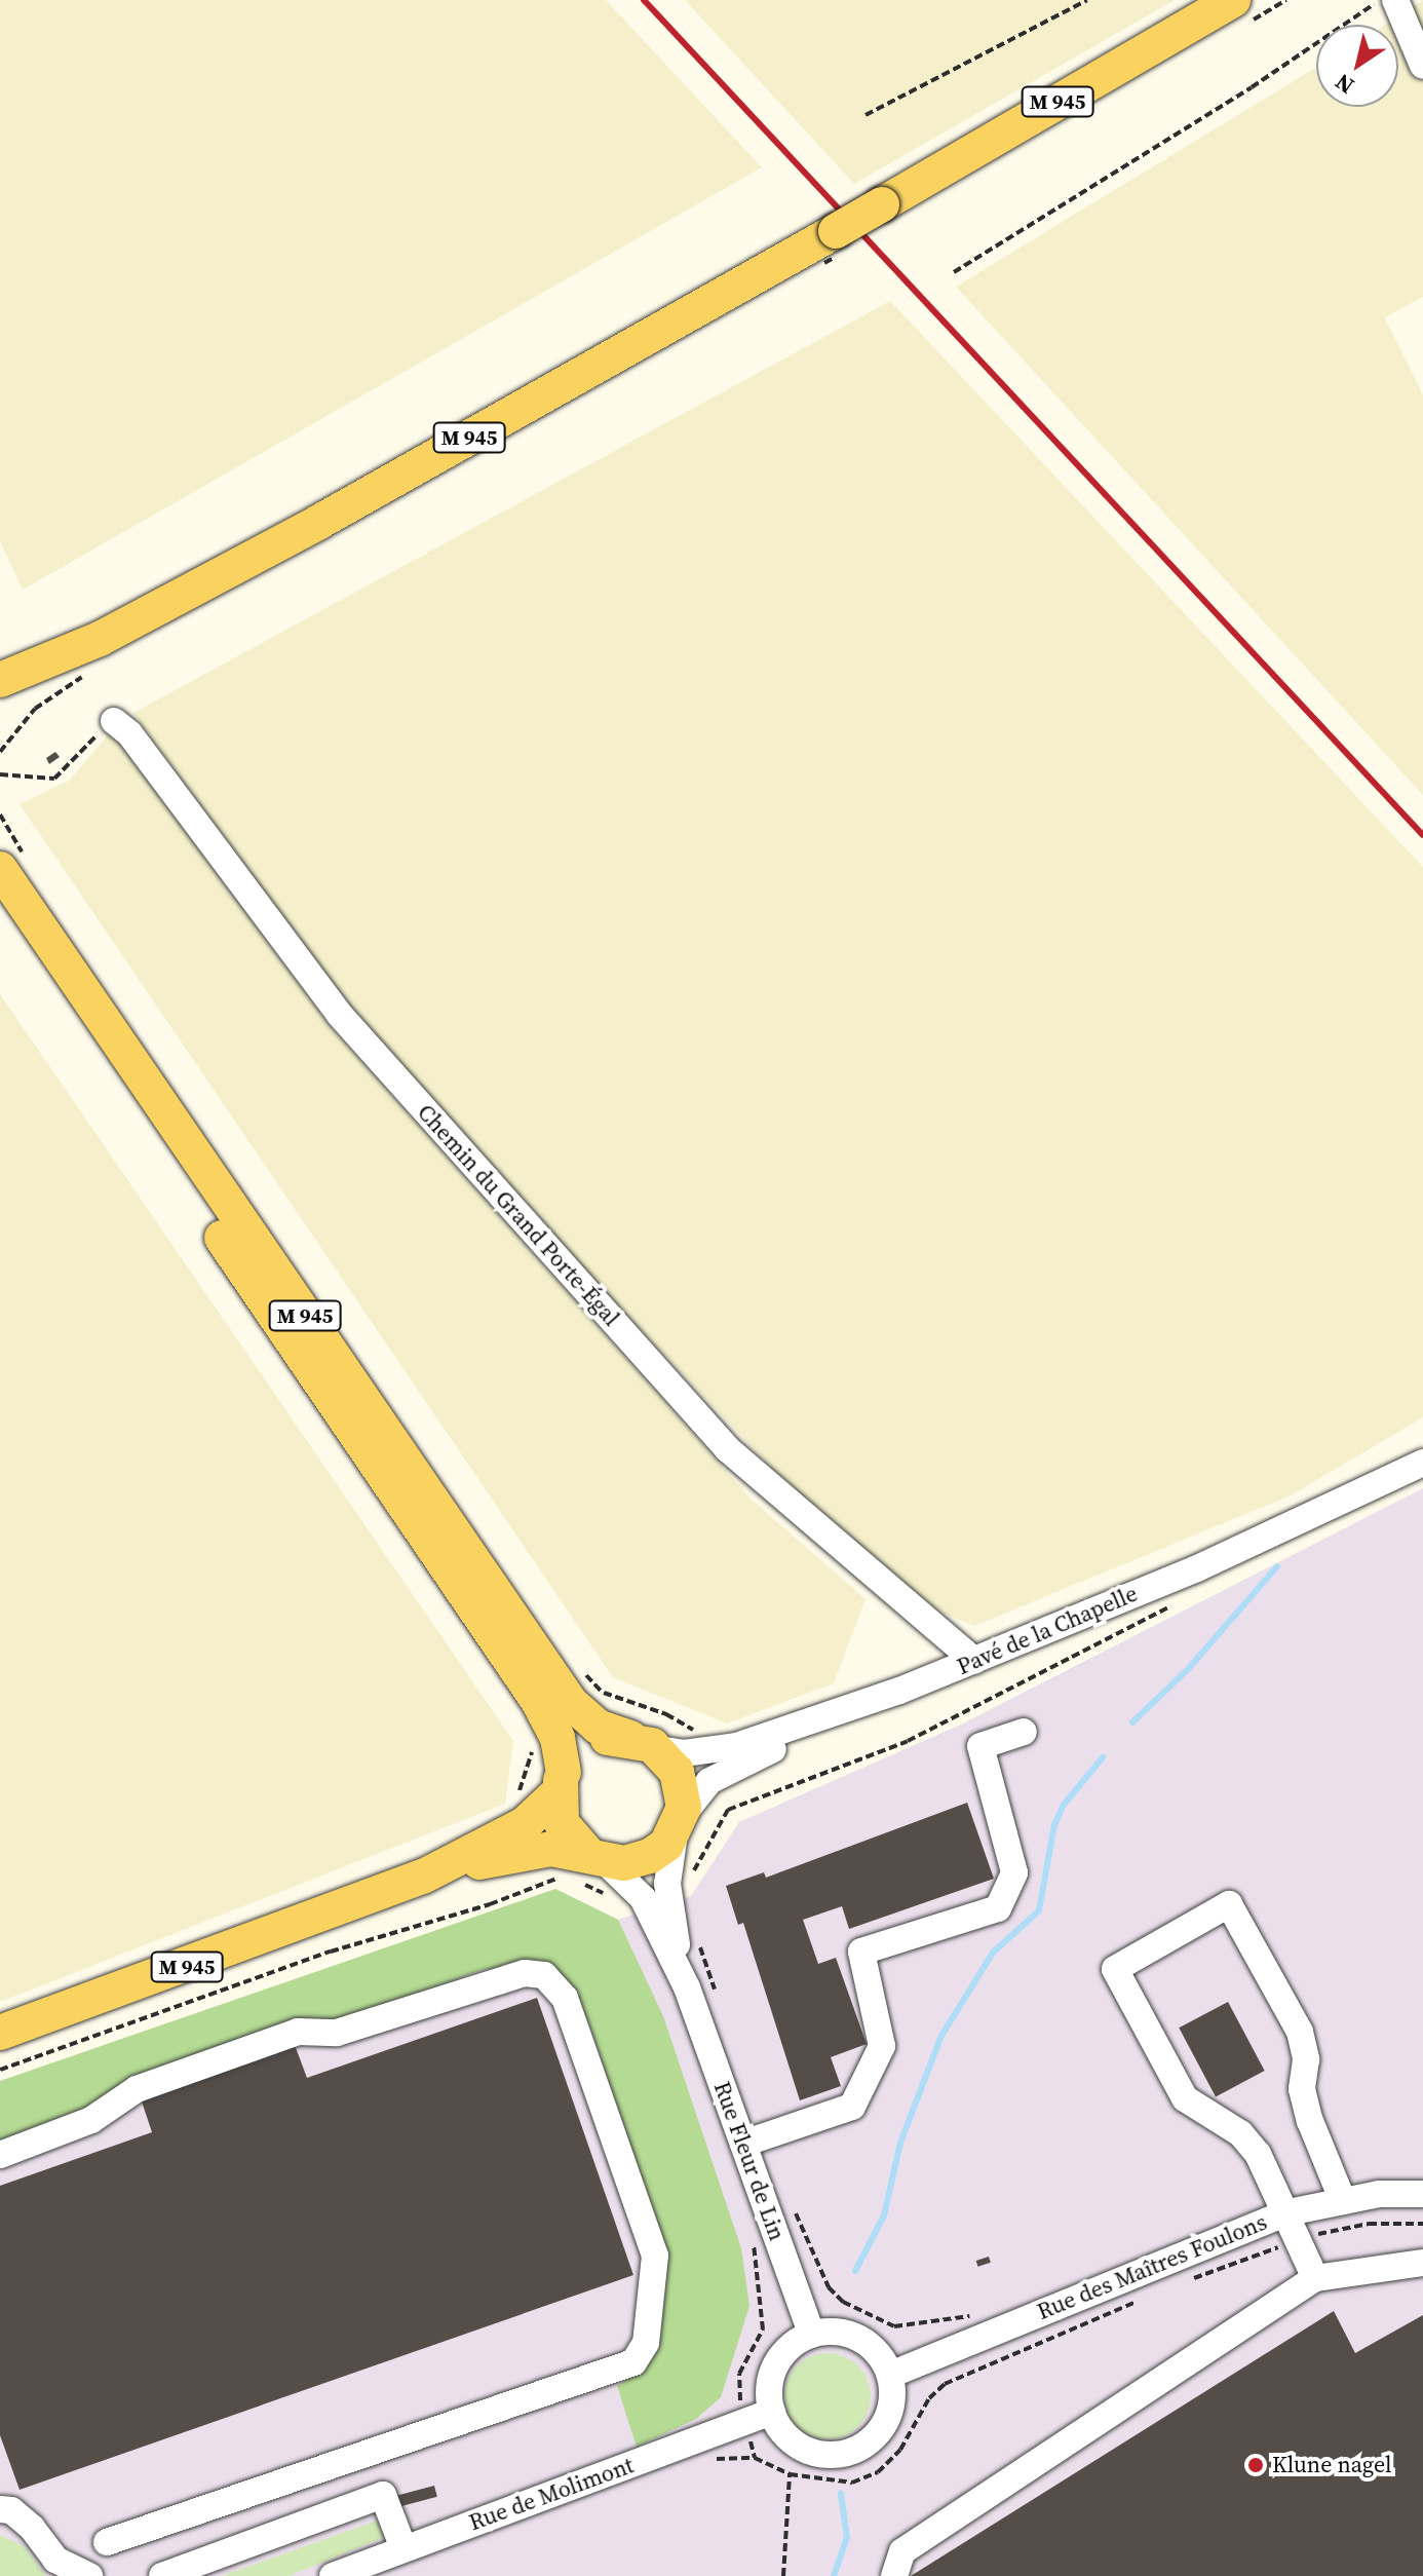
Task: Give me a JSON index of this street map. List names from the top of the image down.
{
  "streets": {
    "main road": ["M 945", "Pavé de la Chapelle"],
    "street": [
      "Chemin du Grand Porte-Égal",
      "Rue Fleur de Lin",
      "Rue des Maîtres Foulons",
      "Rue de Molimont"
    ]
  },
  "crossings": [
    ["M 945", "Pavé de la Chapelle"],
    ["M 945", "Rue Fleur de Lin"],
    ["Chemin du Grand Porte-Égal", "Pavé de la Chapelle"],
    ["Pavé de la Chapelle", "Rue Fleur de Lin"],
    ["Rue Fleur de Lin", "Rue des Maîtres Foulons"],
    ["Rue Fleur de Lin", "Rue de Molimont"],
    ["Rue des Maîtres Foulons", "Rue de Molimont"]
  ],
  "places": ["Klune nagel"],
  "north": "bottom left"
}
